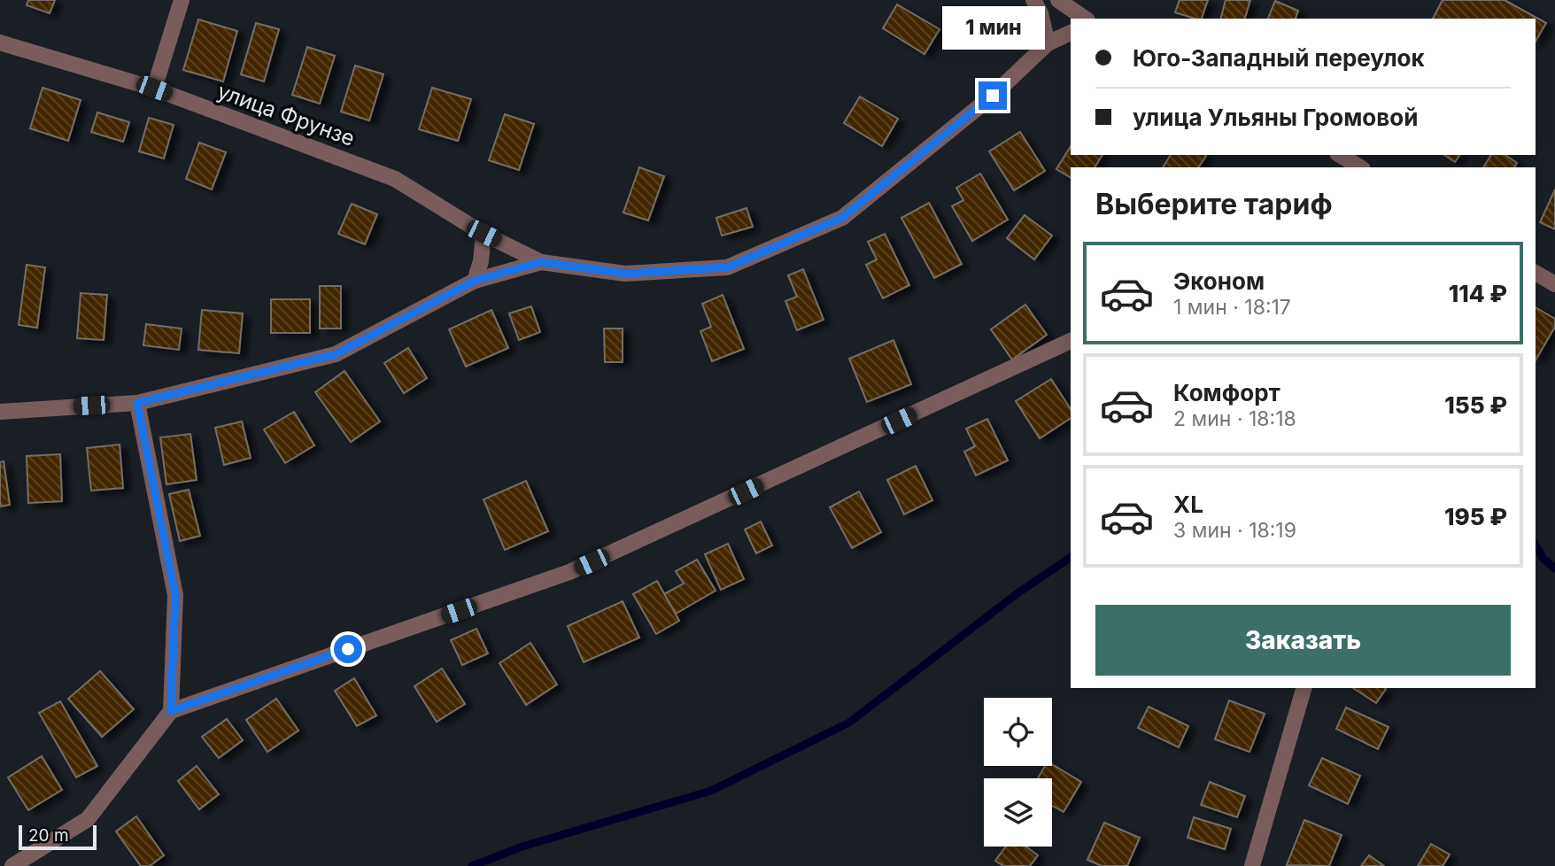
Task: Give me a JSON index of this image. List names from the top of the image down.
{
  "streets": {
    "street": ["улица Фрунзе"]
  },
  "scale_bar": "20 m",
  "page": {
    "bubble": "1 мин",
    "banner": ["Юго-Западный переулок", "улица Ульяны Громовой"],
    "heading": "Выберите тариф",
    "list": [
      {
        "name": "Эконом",
        "note": "1 мин · 18:17",
        "value": "114 ₽"
      },
      {
        "name": "Комфорт",
        "note": "2 мин · 18:18",
        "value": "155 ₽"
      },
      {
        "name": "XL",
        "note": "3 мин · 18:19",
        "value": "195 ₽"
      }
    ],
    "buttons": "Заказать",
    "scale": "20 m"
  }
}
